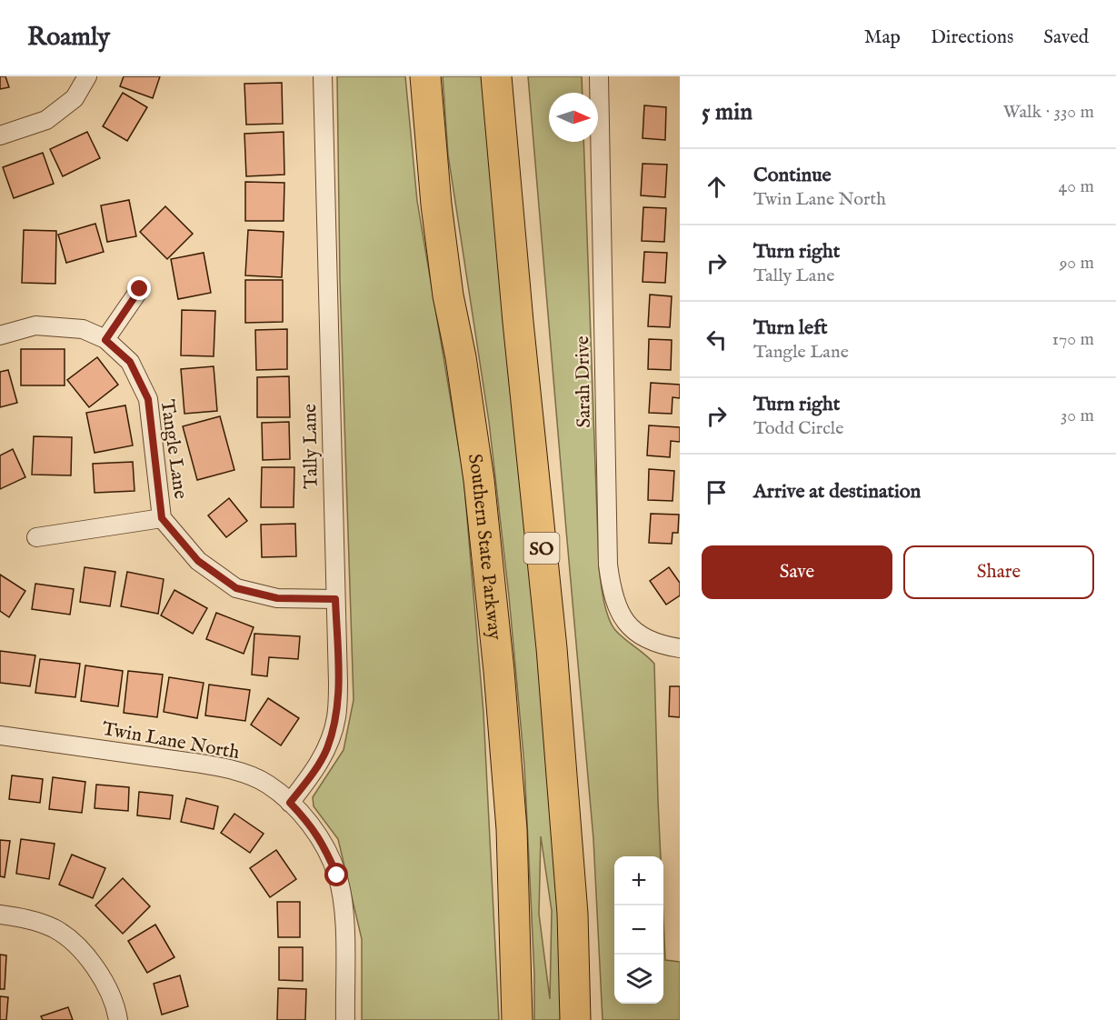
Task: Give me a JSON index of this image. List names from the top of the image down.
{
  "streets": {
    "highway": ["Southern State Parkway", "SO"],
    "street": [
      "Sarah Drive",
      "Tally Lane",
      "Tangle Lane",
      "Twin Lane North"
    ]
  },
  "crossings": [
    ["Tally Lane", "Tangle Lane"],
    ["Tally Lane", "Twin Lane North"]
  ],
  "north": "right",
  "page": {
    "header": "Roamly",
    "nav": ["Map", "Directions", "Saved"],
    "heading": ["5 min", "Walk · 330 m"],
    "list": [
      ["Continue", "Twin Lane North", "40 m"],
      ["Turn right", "Tally Lane", "90 m"],
      ["Turn left", "Tangle Lane", "170 m"],
      ["Turn right", "Todd Circle", "30 m"],
      "Arrive at destination"
    ],
    "buttons": ["Save", "Share"],
    "map_buttons": ["+", "−"]
  }
}
